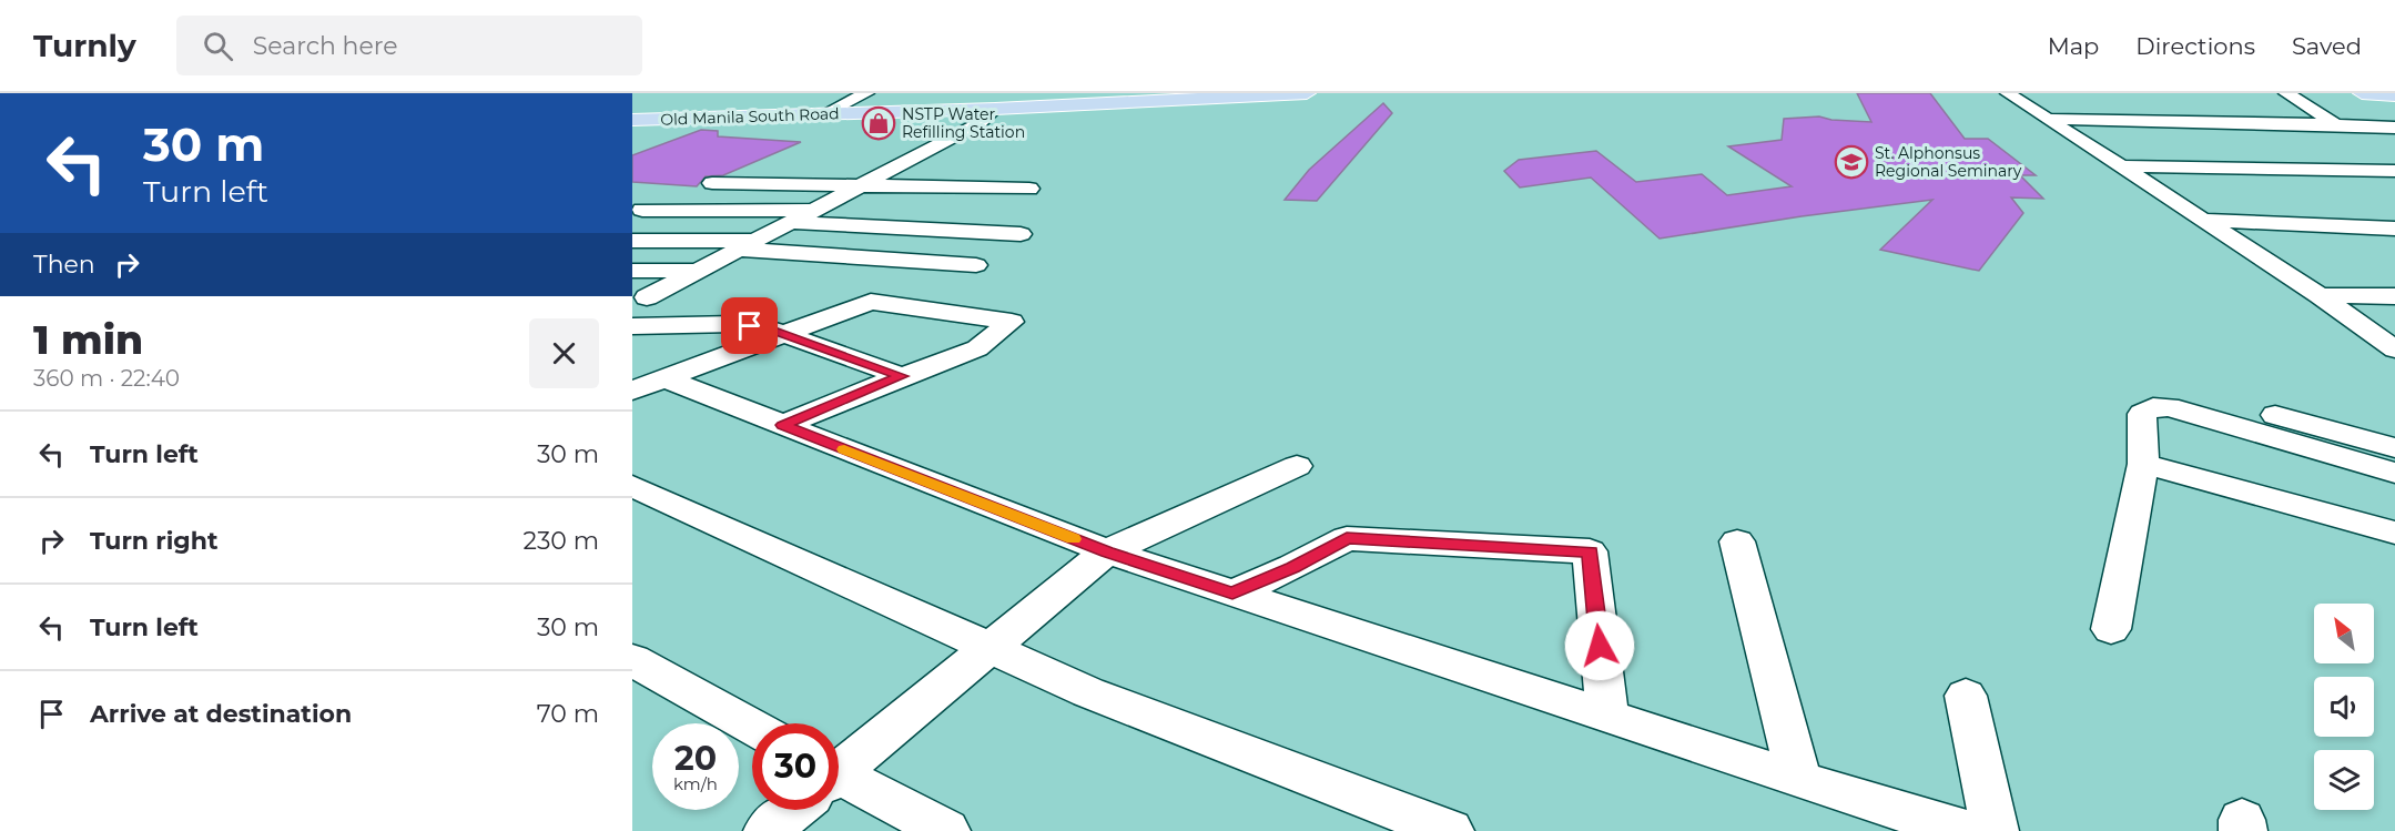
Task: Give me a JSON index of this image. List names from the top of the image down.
{
  "streets": {
    "main road": ["Old Manila South Road"]
  },
  "places": {
    "shop": ["NSTP Water Refilling Station"],
    "school or university": ["St. Alphonsus Regional Seminary"]
  },
  "north": "top left",
  "page": {
    "header": "Turnly",
    "search": "Search here",
    "nav": ["Map", "Directions", "Saved"],
    "turn": ["30 m", "Turn left"],
    "then": "Then",
    "heading": ["1 min", "360 m · 22:40"],
    "list": [
      {
        "name": "Turn left",
        "value": "30 m"
      },
      {
        "name": "Turn right",
        "value": "230 m"
      },
      {
        "name": "Turn left",
        "value": "30 m"
      },
      {
        "name": "Arrive at destination",
        "value": "70 m"
      }
    ],
    "speed": "20 km/h",
    "limit": "30"
  }
}
